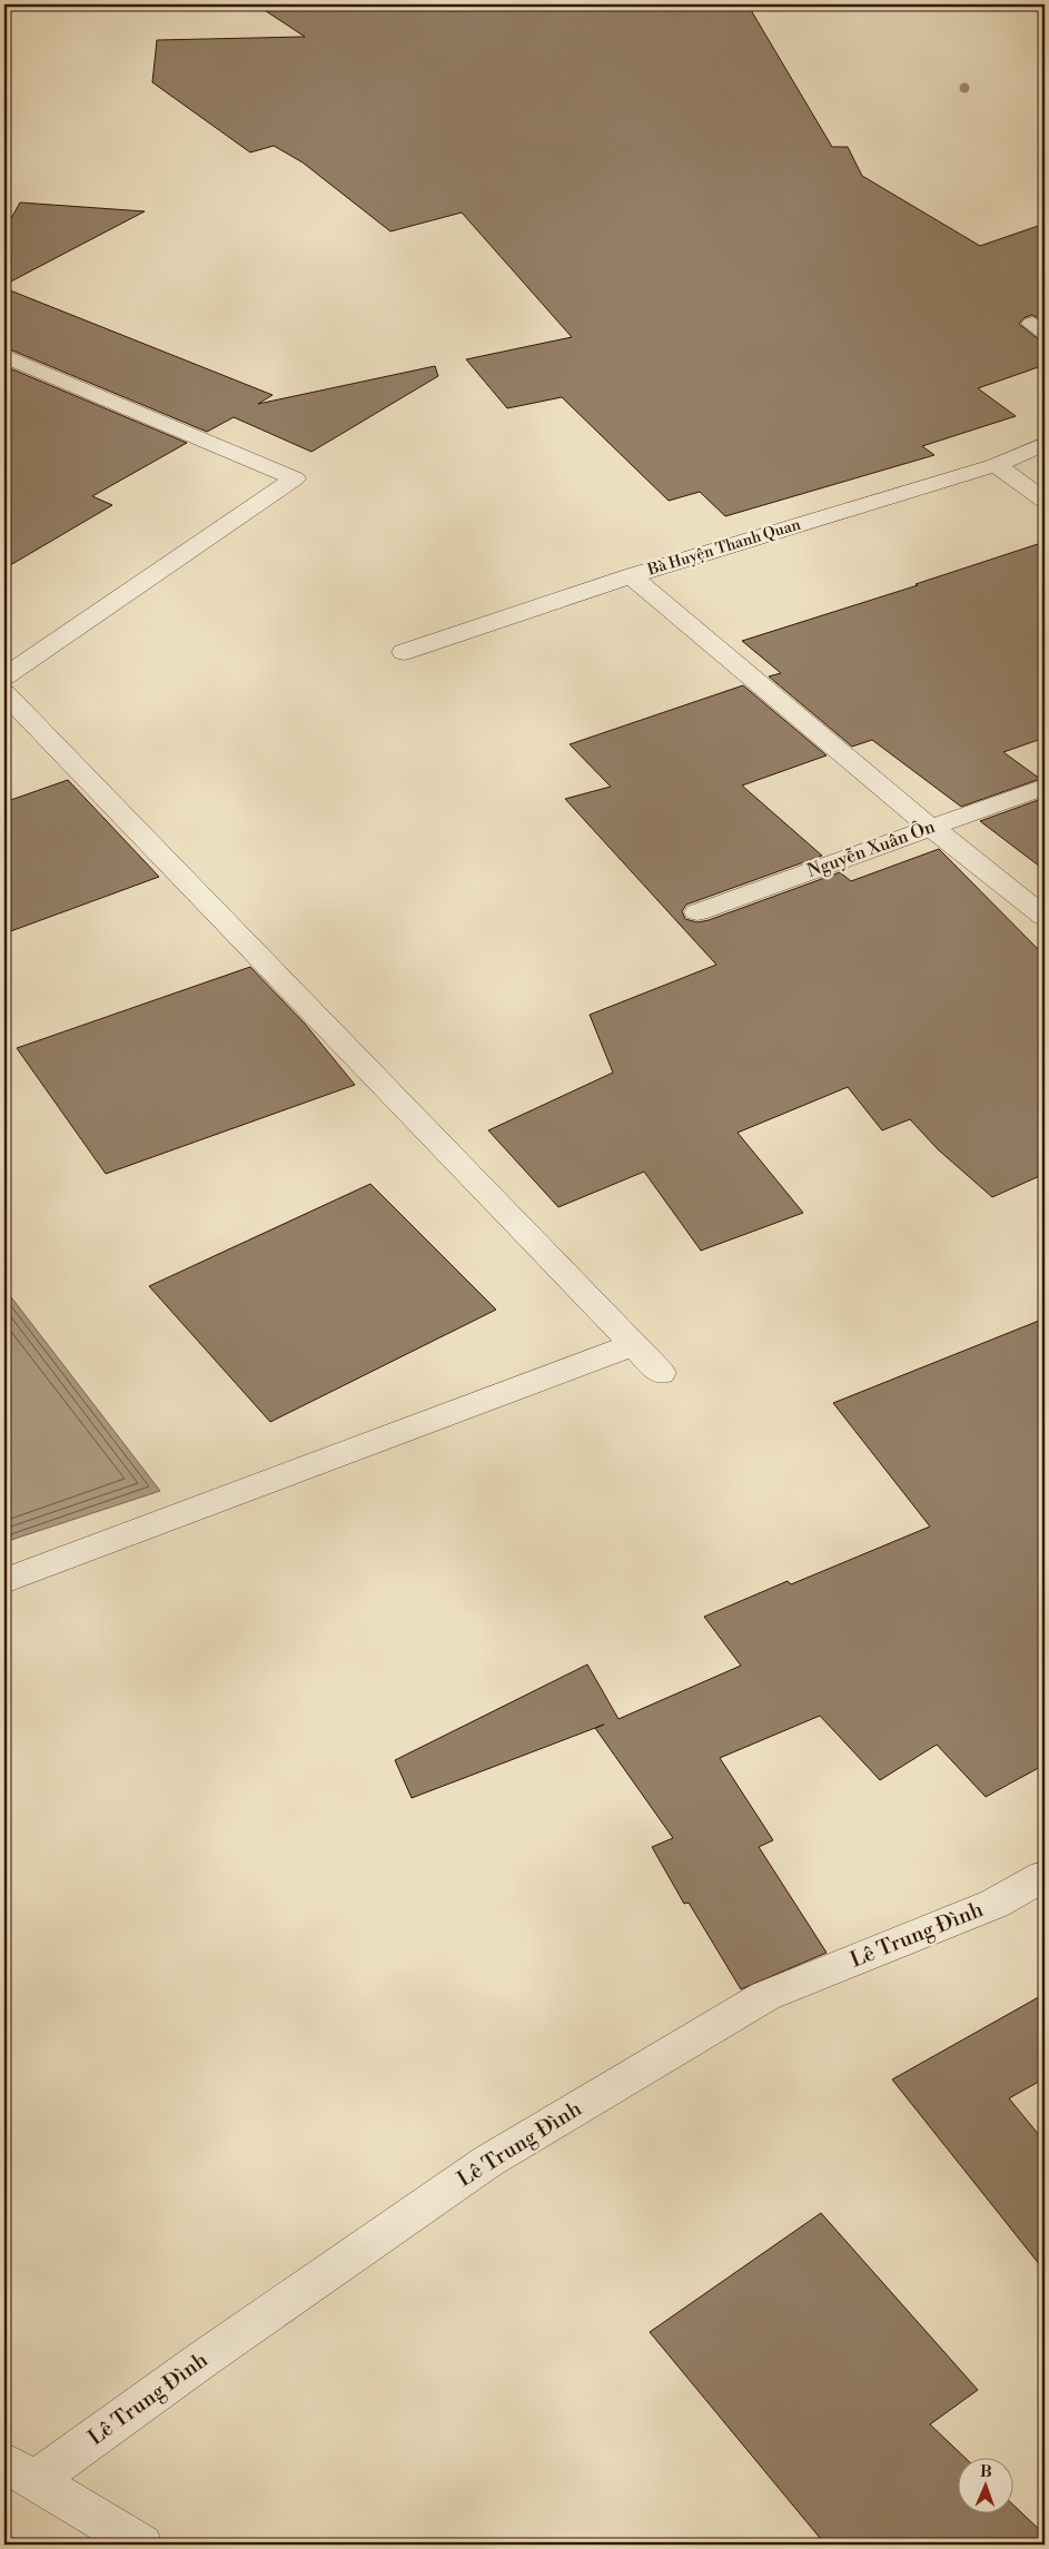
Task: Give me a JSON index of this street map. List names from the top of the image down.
{
  "streets": {
    "street": ["Bà Huyện Thanh Quan", "Nguyễn Xuân Ôn", "Lê Trung Đình"]
  },
  "north": "top"
}
